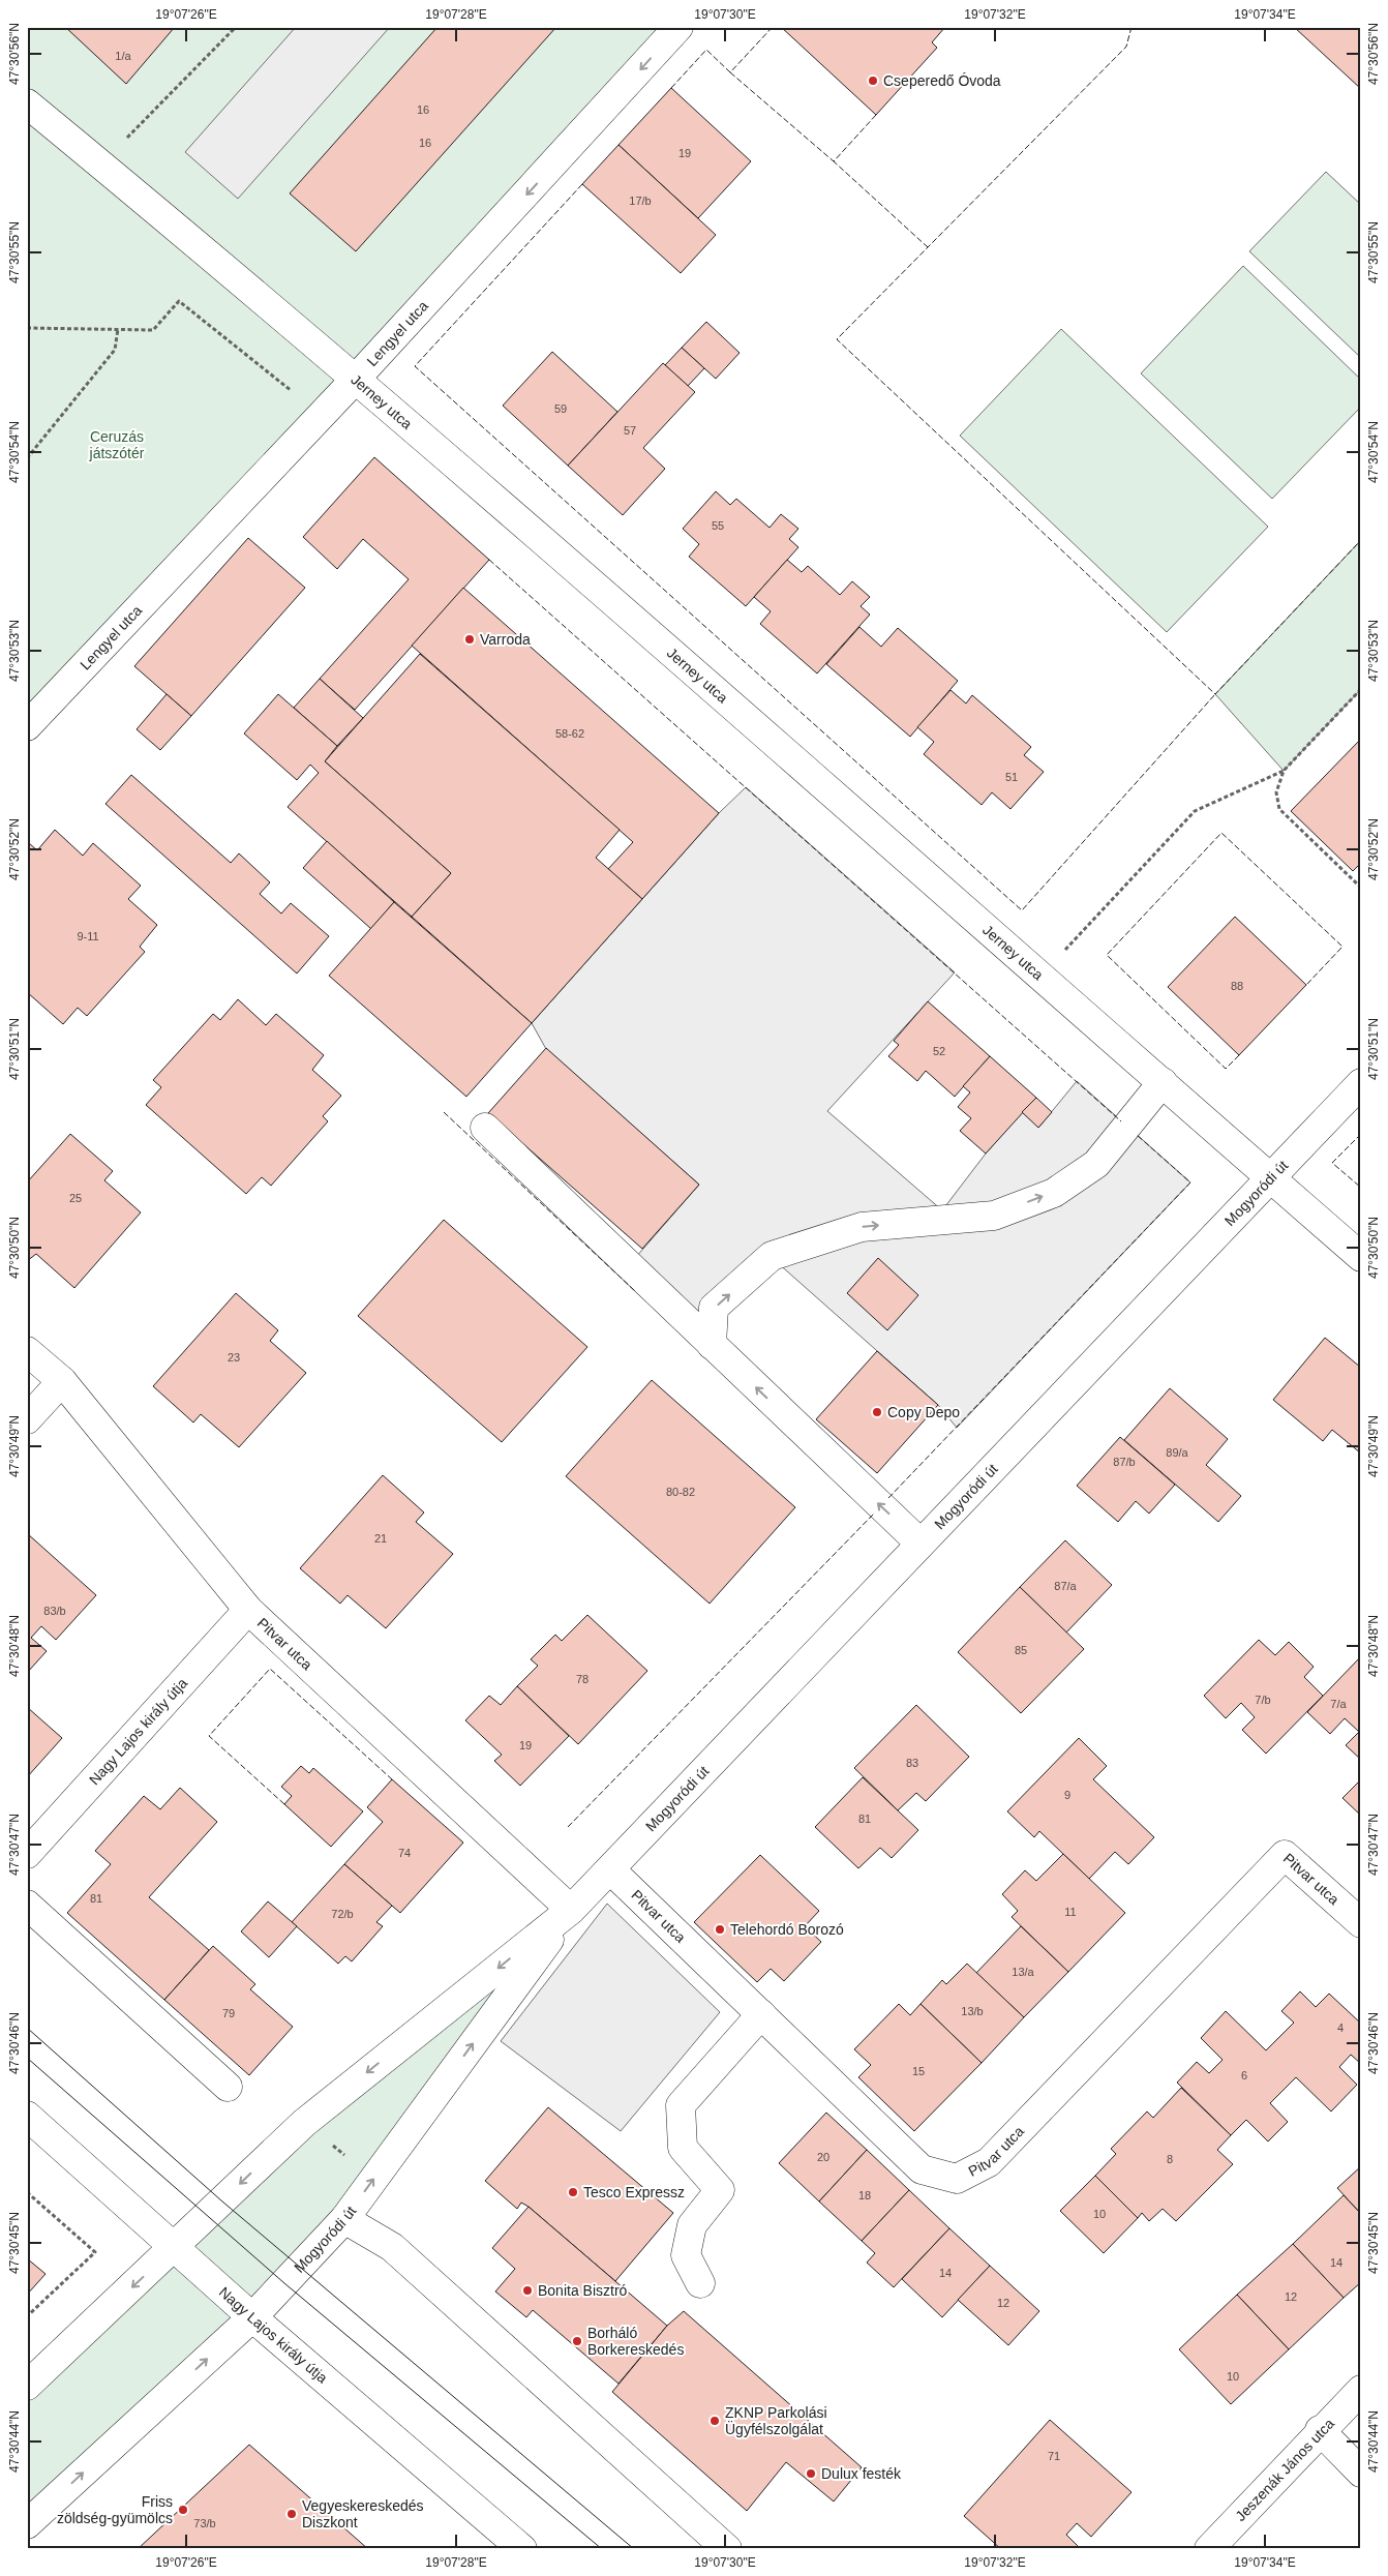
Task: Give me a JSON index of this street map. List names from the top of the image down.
{
  "streets": {
    "street": [
      "Lengyel utca",
      "Jerney utca",
      "Mogyoródi út",
      "Pitvar utca",
      "Nagy Lajos király útja",
      "Jeszenák János utca"
    ]
  },
  "crossings": [
    ["Lengyel utca", "Jerney utca"],
    ["Jerney utca", "Mogyoródi út"],
    ["Mogyoródi út", "Pitvar utca"],
    ["Mogyoródi út", "Nagy Lajos király útja"],
    ["Pitvar utca", "Nagy Lajos király útja"]
  ],
  "one_way": ["Lengyel utca"],
  "parks": ["Ceruzás játszótér"],
  "places": [
    "Cseperedő Óvoda",
    "Varroda",
    "Copy Depo",
    "Telehordó Borozó",
    "Tesco Expressz",
    "Bonita Bisztró",
    "Borháló Borkereskedés",
    "ZKNP Parkolási Ügyfélszolgálat",
    "Dulux festék",
    "Friss zöldség-gyümölcs",
    "Vegyeskereskedés Diszkont"
  ],
  "house_numbers": [
    "1/a",
    "16",
    "16",
    "19",
    "17/b",
    "59",
    "57",
    "55",
    "58-62",
    "51",
    "9-11",
    "88",
    "52",
    "25",
    "23",
    "89/a",
    "87/b",
    "80-82",
    "21",
    "87/a",
    "83/b",
    "85",
    "78",
    "7/b",
    "7/a",
    "19",
    "83",
    "9",
    "81",
    "74",
    "81",
    "11",
    "72/b",
    "13/a",
    "13/b",
    "79",
    "4",
    "15",
    "6",
    "20",
    "8",
    "18",
    "10",
    "14",
    "14",
    "12",
    "12",
    "10",
    "71",
    "73/b"
  ],
  "coordinates": [
    "19°07'26\"E",
    "19°07'28\"E",
    "19°07'30\"E",
    "19°07'32\"E",
    "19°07'34\"E",
    "47°30'56\"N",
    "47°30'55\"N",
    "47°30'54\"N",
    "47°30'53\"N",
    "47°30'52\"N",
    "47°30'51\"N",
    "47°30'50\"N",
    "47°30'49\"N",
    "47°30'48\"N",
    "47°30'47\"N",
    "47°30'46\"N",
    "47°30'45\"N",
    "47°30'44\"N"
  ]
}
